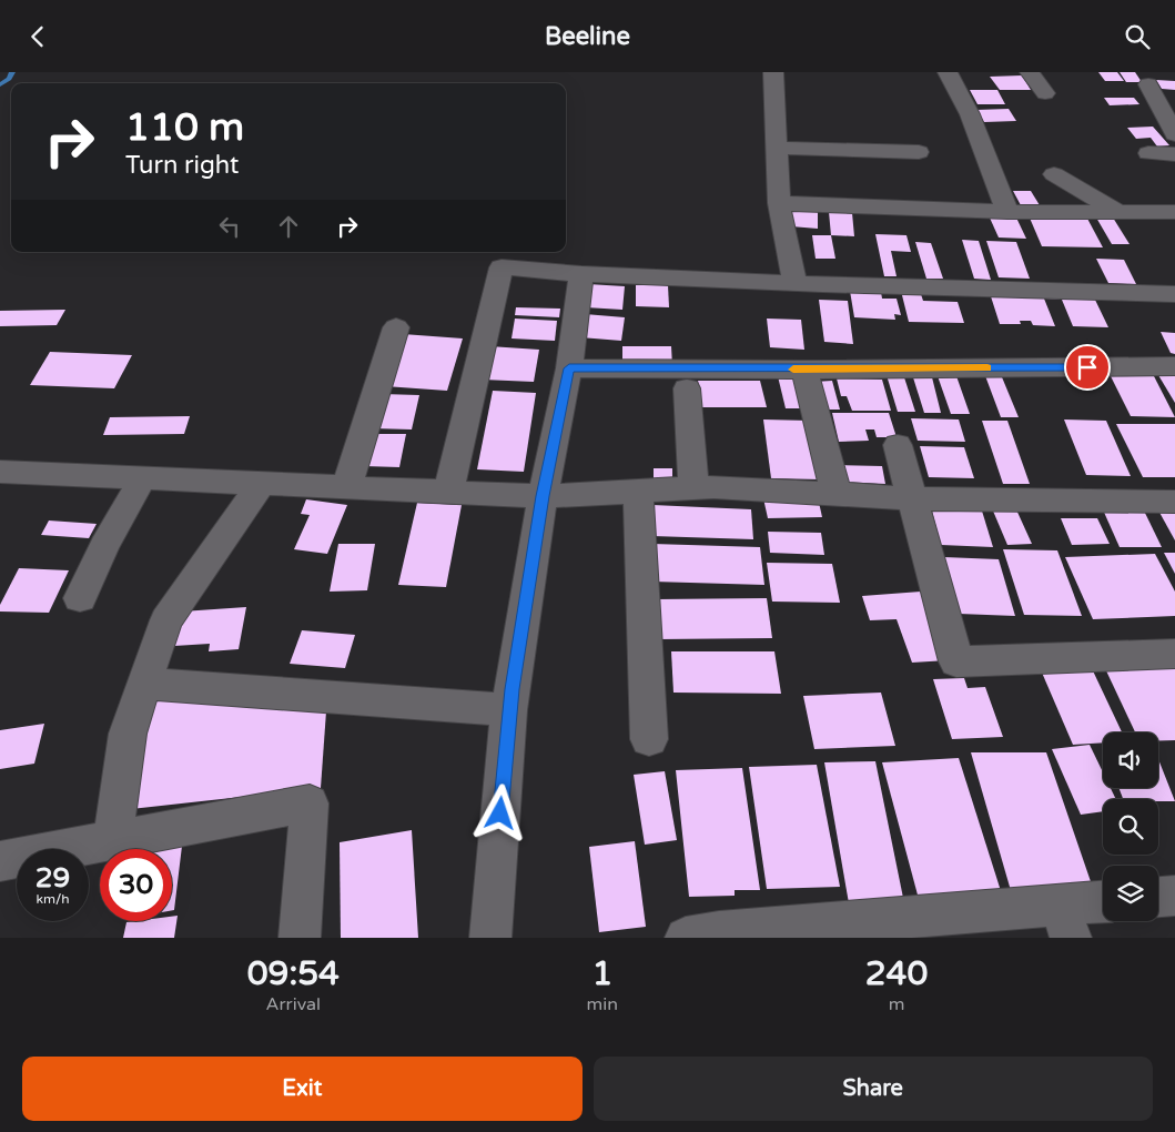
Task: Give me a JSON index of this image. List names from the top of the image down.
{
  "page": {
    "header": "Beeline",
    "turn": ["110 m", "Turn right"],
    "speed": "29 km/h",
    "limit": "30",
    "eta": [
      "09:54",
      "Arrival",
      "1",
      "min",
      "240",
      "m"
    ],
    "buttons": ["Exit", "Share"]
  }
}
